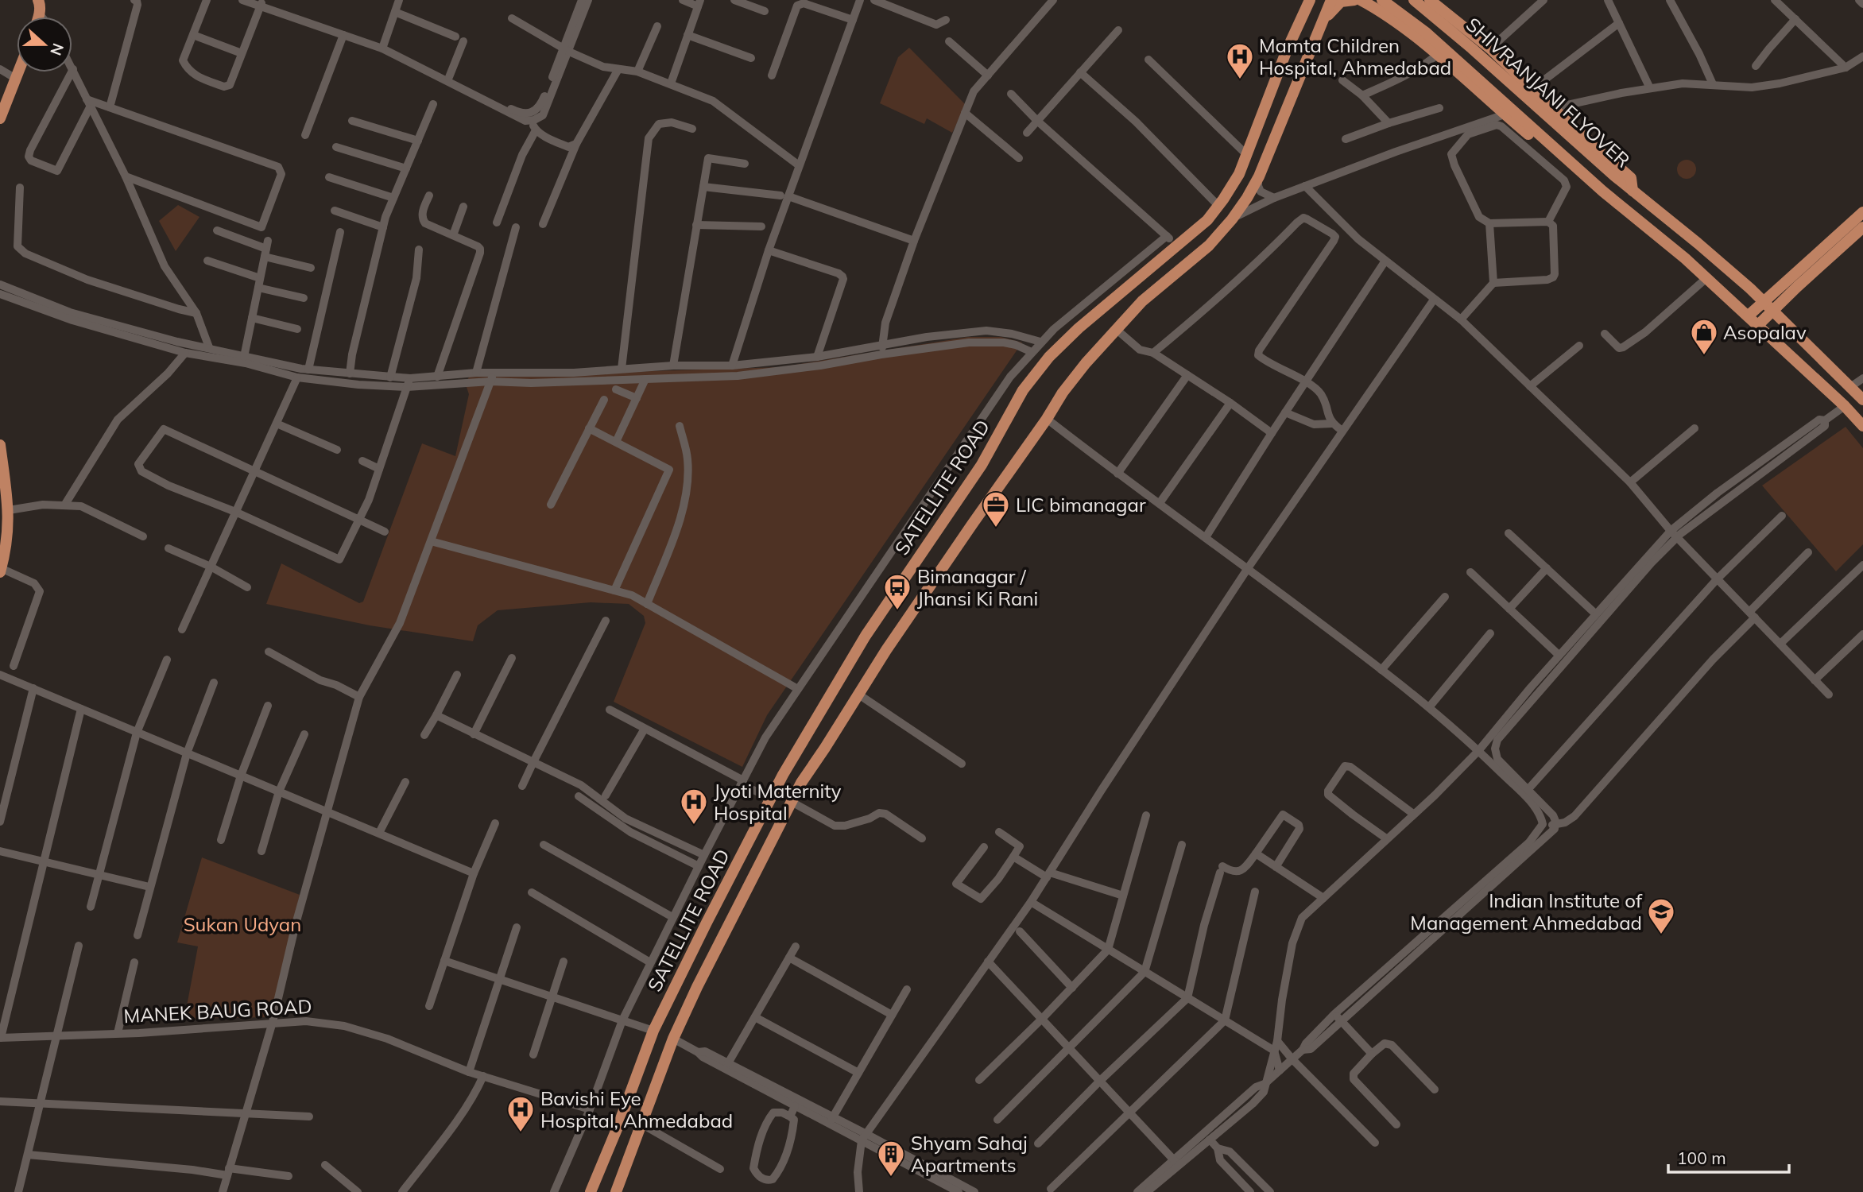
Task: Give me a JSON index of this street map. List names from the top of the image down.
{
  "streets": {
    "main road": ["SHIVRANJANI FLYOVER", "SATELLITE ROAD"],
    "street": ["MANEK BAUG ROAD"]
  },
  "parks": ["Sukan Udyan"],
  "places": {
    "hospital": ["Mamta Children Hospital, Ahmedabad", "Jyoti Maternity Hospital", "Bavishi Eye Hospital, Ahmedabad"],
    "shop": ["Asopalav"],
    "office": ["LIC bimanagar"],
    "bus stop": ["Bimanagar / Jhansi Ki Rani"],
    "school or university": ["Indian Institute of Management Ahmedabad"],
    "building": ["Shyam Sahaj Apartments"]
  },
  "scale_bar": "100 m",
  "north": "right"
}
